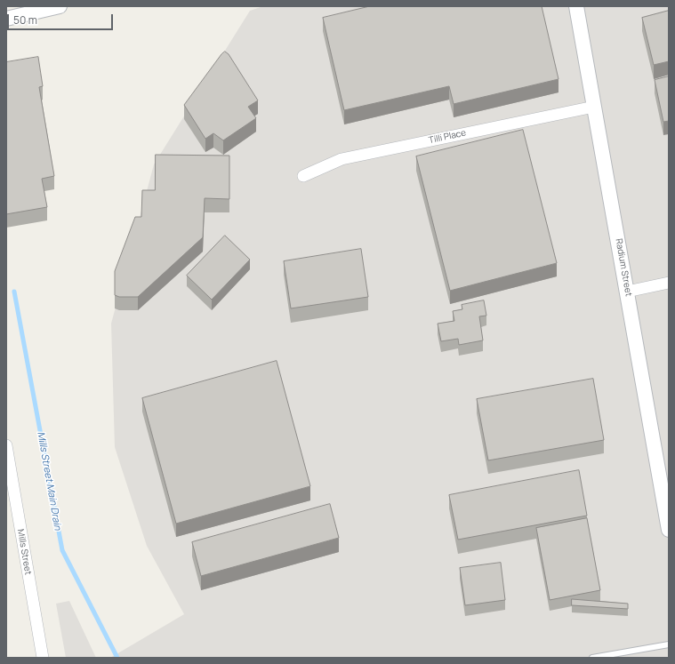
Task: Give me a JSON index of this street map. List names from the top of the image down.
{
  "streets": {
    "street": ["Tilli Place", "Radium Street", "Mills Street"]
  },
  "crossings": [
    ["Tilli Place", "Radium Street"]
  ],
  "water": ["Mills Street Main Drain"],
  "scale_bar": "50 m"
}
